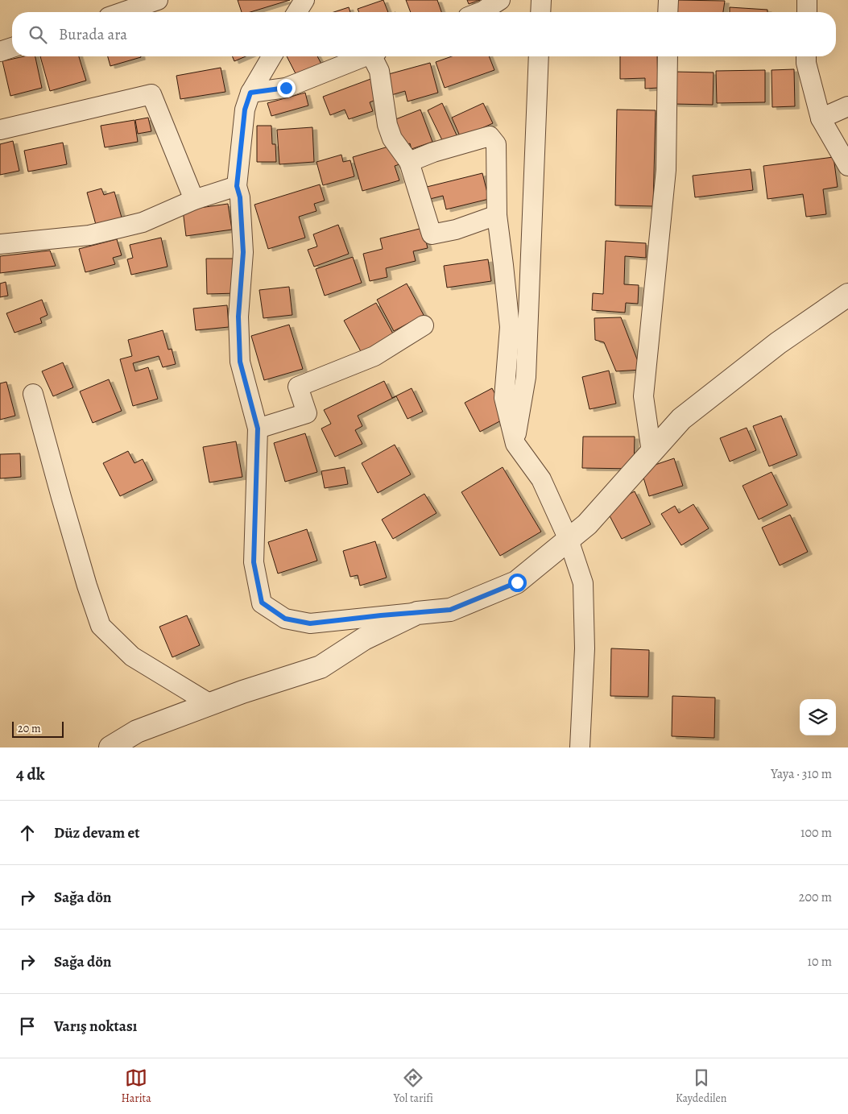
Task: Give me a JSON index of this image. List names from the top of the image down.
{
  "scale_bar": "20 m",
  "page": {
    "search": "Burada ara",
    "scale": "20 m",
    "heading": ["4 dk", "Yaya · 310 m"],
    "list": [
      ["Düz devam et", "100 m"],
      ["Sağa dön", "200 m"],
      ["Sağa dön", "10 m"],
      "Varış noktası"
    ],
    "nav": ["Harita", "Yol tarifi", "Kaydedilen"]
  }
}
